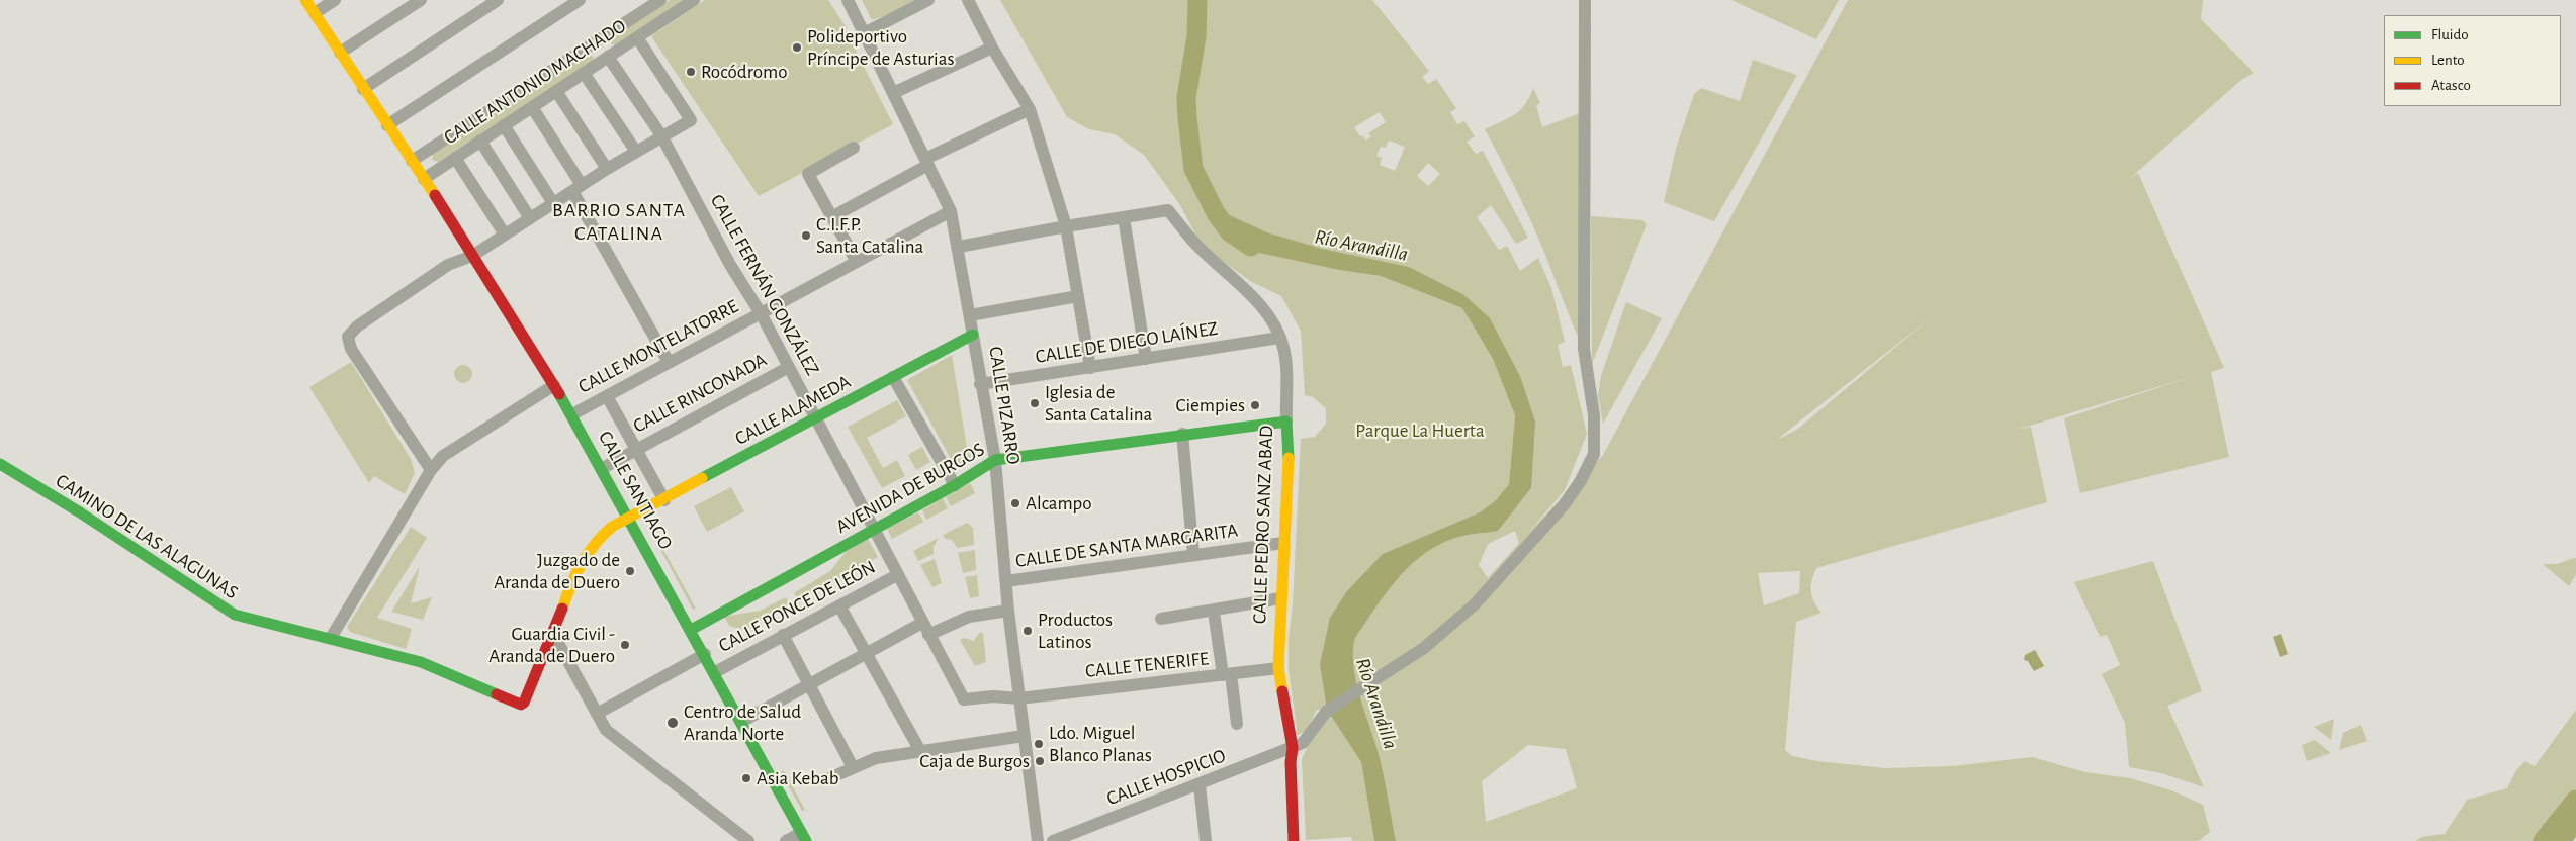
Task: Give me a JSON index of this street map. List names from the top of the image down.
{
  "streets": {
    "street": [
      "CALLE ANTONIO MACHADO",
      "CALLE FERNÁN GONZÁLEZ",
      "CALLE DE DIEGO LAÍNEZ",
      "CALLE MONTELATORRE",
      "CALLE RINCONADA",
      "CALLE PIZARRO",
      "CALLE ALAMEDA",
      "AVENIDA DE BURGOS",
      "CALLE SANTIAGO",
      "CALLE PEDRO SANZ ABAD",
      "CAMINO DE LAS ALAGUNAS",
      "CALLE DE SANTA MARGARITA",
      "CALLE PONCE DE LEÓN",
      "CALLE TENERIFE",
      "CALLE HOSPICIO"
    ]
  },
  "crossings": [
    ["CALLE ANTONIO MACHADO", "CALLE FERNÁN GONZÁLEZ"],
    ["CALLE ANTONIO MACHADO", "CALLE SANTIAGO"],
    ["CALLE FERNÁN GONZÁLEZ", "CALLE MONTELATORRE"],
    ["CALLE FERNÁN GONZÁLEZ", "CALLE RINCONADA"],
    ["CALLE FERNÁN GONZÁLEZ", "CALLE PIZARRO"],
    ["CALLE FERNÁN GONZÁLEZ", "CALLE ALAMEDA"],
    ["CALLE FERNÁN GONZÁLEZ", "AVENIDA DE BURGOS"],
    ["CALLE FERNÁN GONZÁLEZ", "CALLE PONCE DE LEÓN"],
    ["CALLE FERNÁN GONZÁLEZ", "CALLE TENERIFE"],
    ["CALLE DE DIEGO LAÍNEZ", "CALLE PIZARRO"],
    ["CALLE DE DIEGO LAÍNEZ", "CALLE PEDRO SANZ ABAD"],
    ["CALLE MONTELATORRE", "CALLE PIZARRO"],
    ["CALLE MONTELATORRE", "CALLE SANTIAGO"],
    ["CALLE RINCONADA", "CALLE SANTIAGO"],
    ["CALLE PIZARRO", "CALLE ALAMEDA"],
    ["CALLE PIZARRO", "AVENIDA DE BURGOS"],
    ["CALLE PIZARRO", "CALLE PEDRO SANZ ABAD"],
    ["CALLE PIZARRO", "CALLE DE SANTA MARGARITA"],
    ["CALLE PIZARRO", "CALLE TENERIFE"],
    ["CALLE ALAMEDA", "CALLE SANTIAGO"],
    ["CALLE ALAMEDA", "CAMINO DE LAS ALAGUNAS"],
    ["AVENIDA DE BURGOS", "CALLE SANTIAGO"],
    ["AVENIDA DE BURGOS", "CALLE PEDRO SANZ ABAD"],
    ["CALLE SANTIAGO", "CALLE PONCE DE LEÓN"],
    ["CALLE PEDRO SANZ ABAD", "CALLE DE SANTA MARGARITA"],
    ["CALLE PEDRO SANZ ABAD", "CALLE TENERIFE"],
    ["CALLE PEDRO SANZ ABAD", "CALLE HOSPICIO"]
  ],
  "districts": ["BARRIO SANTA CATALINA"],
  "water": ["Río Arandilla"],
  "parks": ["Parque La Huerta"],
  "places": [
    "Polideportivo Príncipe de Asturias",
    "Rocódromo",
    "C.I.F.P. Santa Catalina",
    "Iglesia de Santa Catalina",
    "Ciempies",
    "Alcampo",
    "Juzgado de Aranda de Duero",
    "Productos Latinos",
    "Guardia Civil - Aranda de Duero",
    "Centro de Salud Aranda Norte",
    "Ldo. Miguel Blanco Planas",
    "Caja de Burgos",
    "Asia Kebab"
  ],
  "legend": ["Fluido", "Lento", "Atasco"]
}
